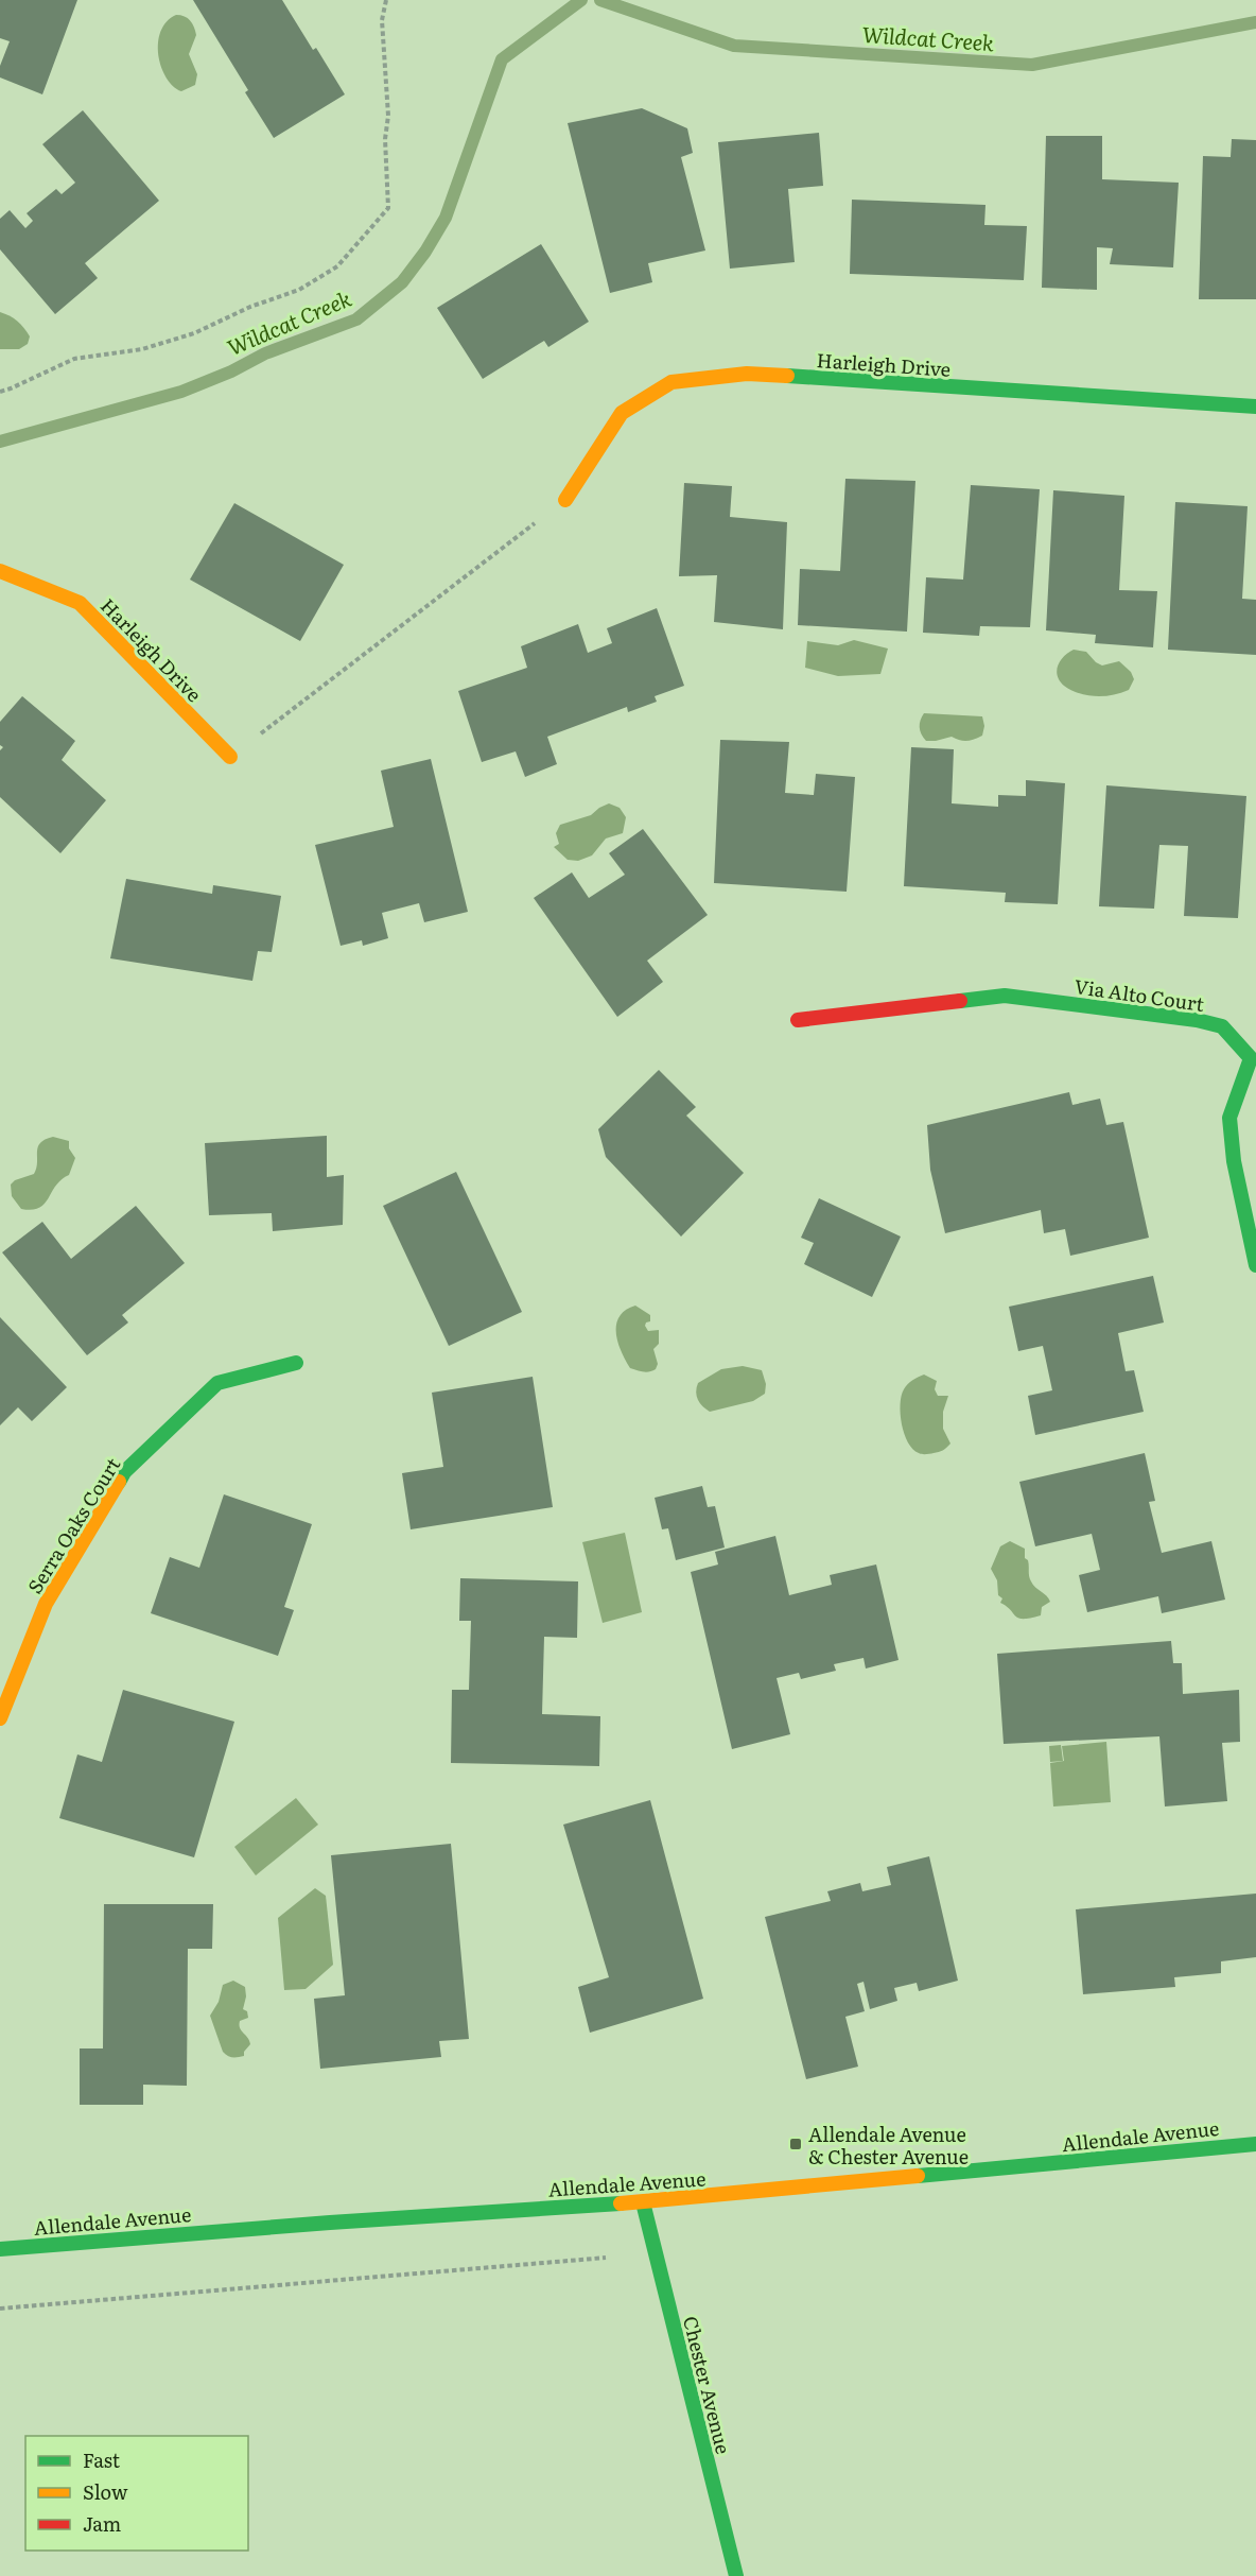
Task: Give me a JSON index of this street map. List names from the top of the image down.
{
  "streets": {
    "street": [
      "Harleigh Drive",
      "Via Alto Court",
      "Serra Oaks Court",
      "Allendale Avenue",
      "Chester Avenue"
    ]
  },
  "crossings": [
    ["Allendale Avenue", "Chester Avenue"]
  ],
  "water": ["Wildcat Creek"],
  "places": {
    "transit": ["Allendale Avenue & Chester Avenue"]
  },
  "legend": ["Fast", "Slow", "Jam"]
}
